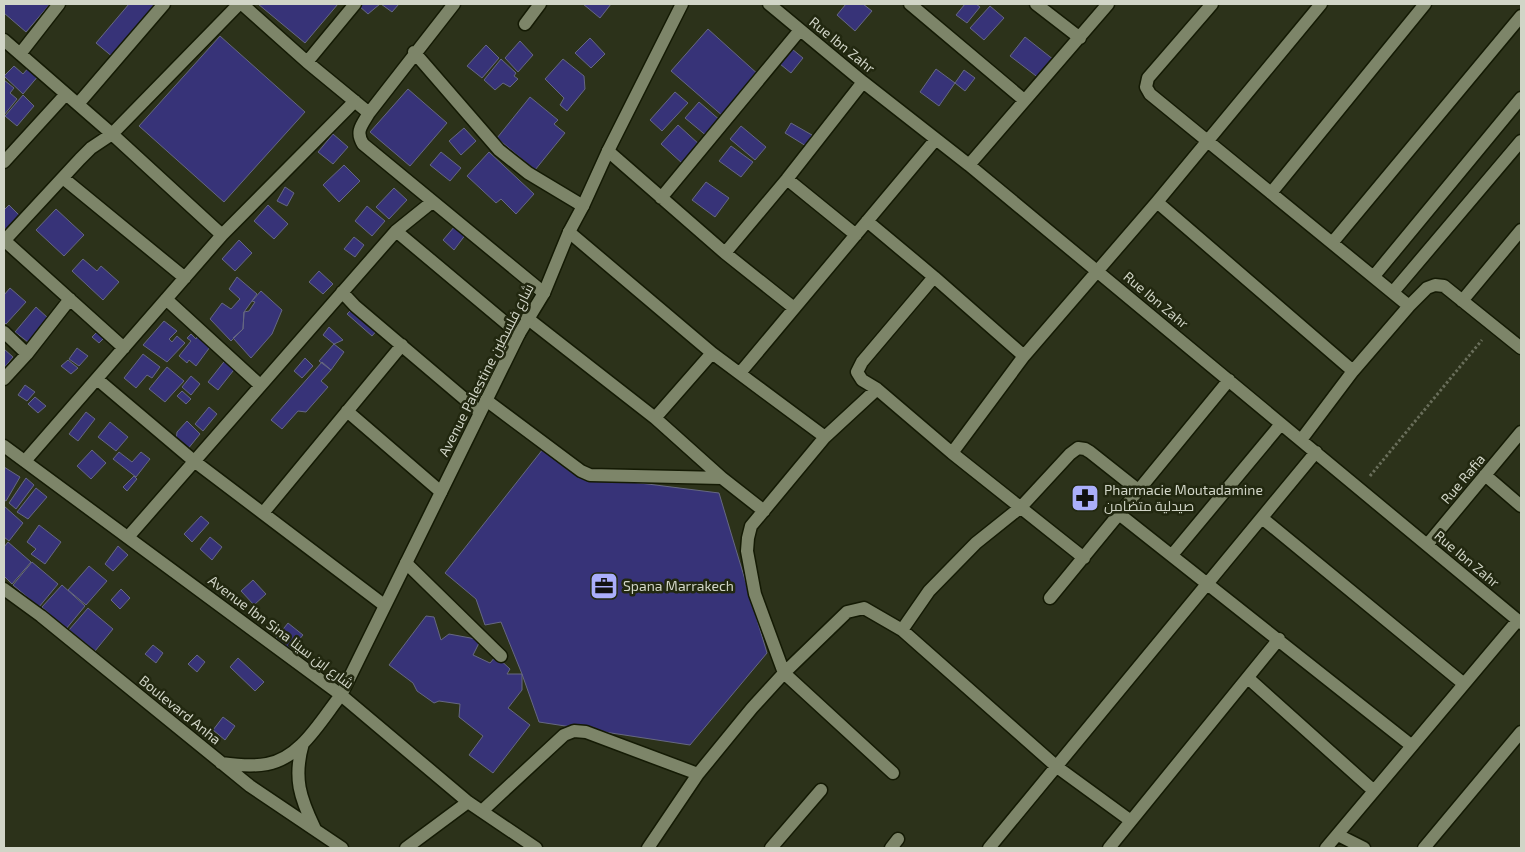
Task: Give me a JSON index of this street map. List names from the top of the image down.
{
  "streets": {
    "street": [
      "Rue Ibn Zahr",
      "Avenue Palestine شارع فلسطين",
      "Rue Rafia",
      "Avenue Ibn Sina شارع ابن سينا",
      "Boulevard Anha"
    ]
  },
  "crossings": [
    ["Rue Ibn Zahr", "Rue Rafia"],
    ["Avenue Palestine شارع فلسطين", "Avenue Ibn Sina شارع ابن سينا"],
    ["Avenue Palestine شارع فلسطين", "Boulevard Anha"]
  ],
  "places": {
    "pharmacy": ["Pharmacie Moutadamine صيدلية متضامن"],
    "office": ["Spana Marrakech"]
  }
}
